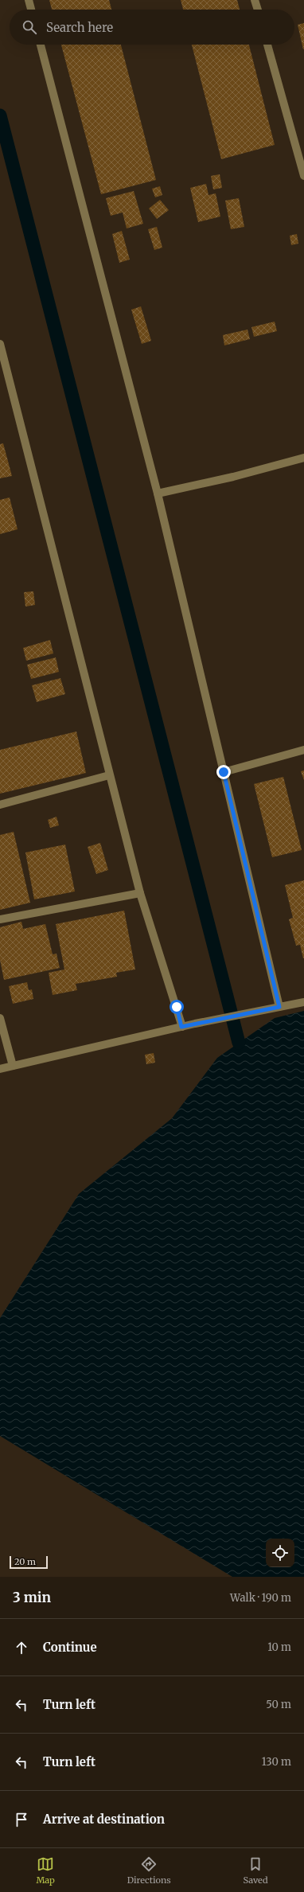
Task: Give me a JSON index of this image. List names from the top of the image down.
{
  "scale_bar": "20 m",
  "page": {
    "search": "Search here",
    "scale": "20 m",
    "heading": ["3 min", "Walk · 190 m"],
    "list": [
      ["Continue", "10 m"],
      ["Turn left", "50 m"],
      ["Turn left", "130 m"],
      "Arrive at destination"
    ],
    "nav": ["Map", "Directions", "Saved"]
  }
}
